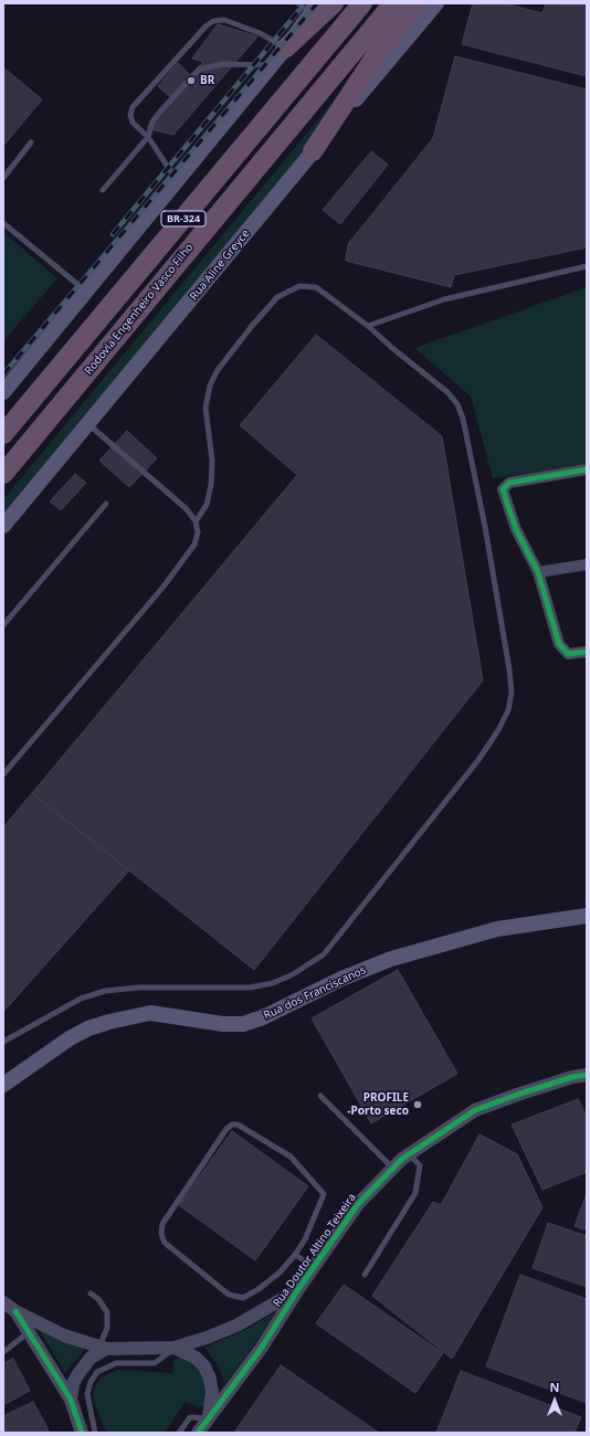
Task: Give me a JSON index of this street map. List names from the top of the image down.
{
  "streets": {
    "highway": ["BR-324", "Rodovia Engenheiro Vasco Filho"],
    "main road": ["Rua Aline Greyce", "Rua dos Franciscanos"],
    "street": ["Rua Doutor Altino Teixeira"]
  },
  "places": ["BR", "PROFILE -Porto seco"],
  "north": "top"
}
